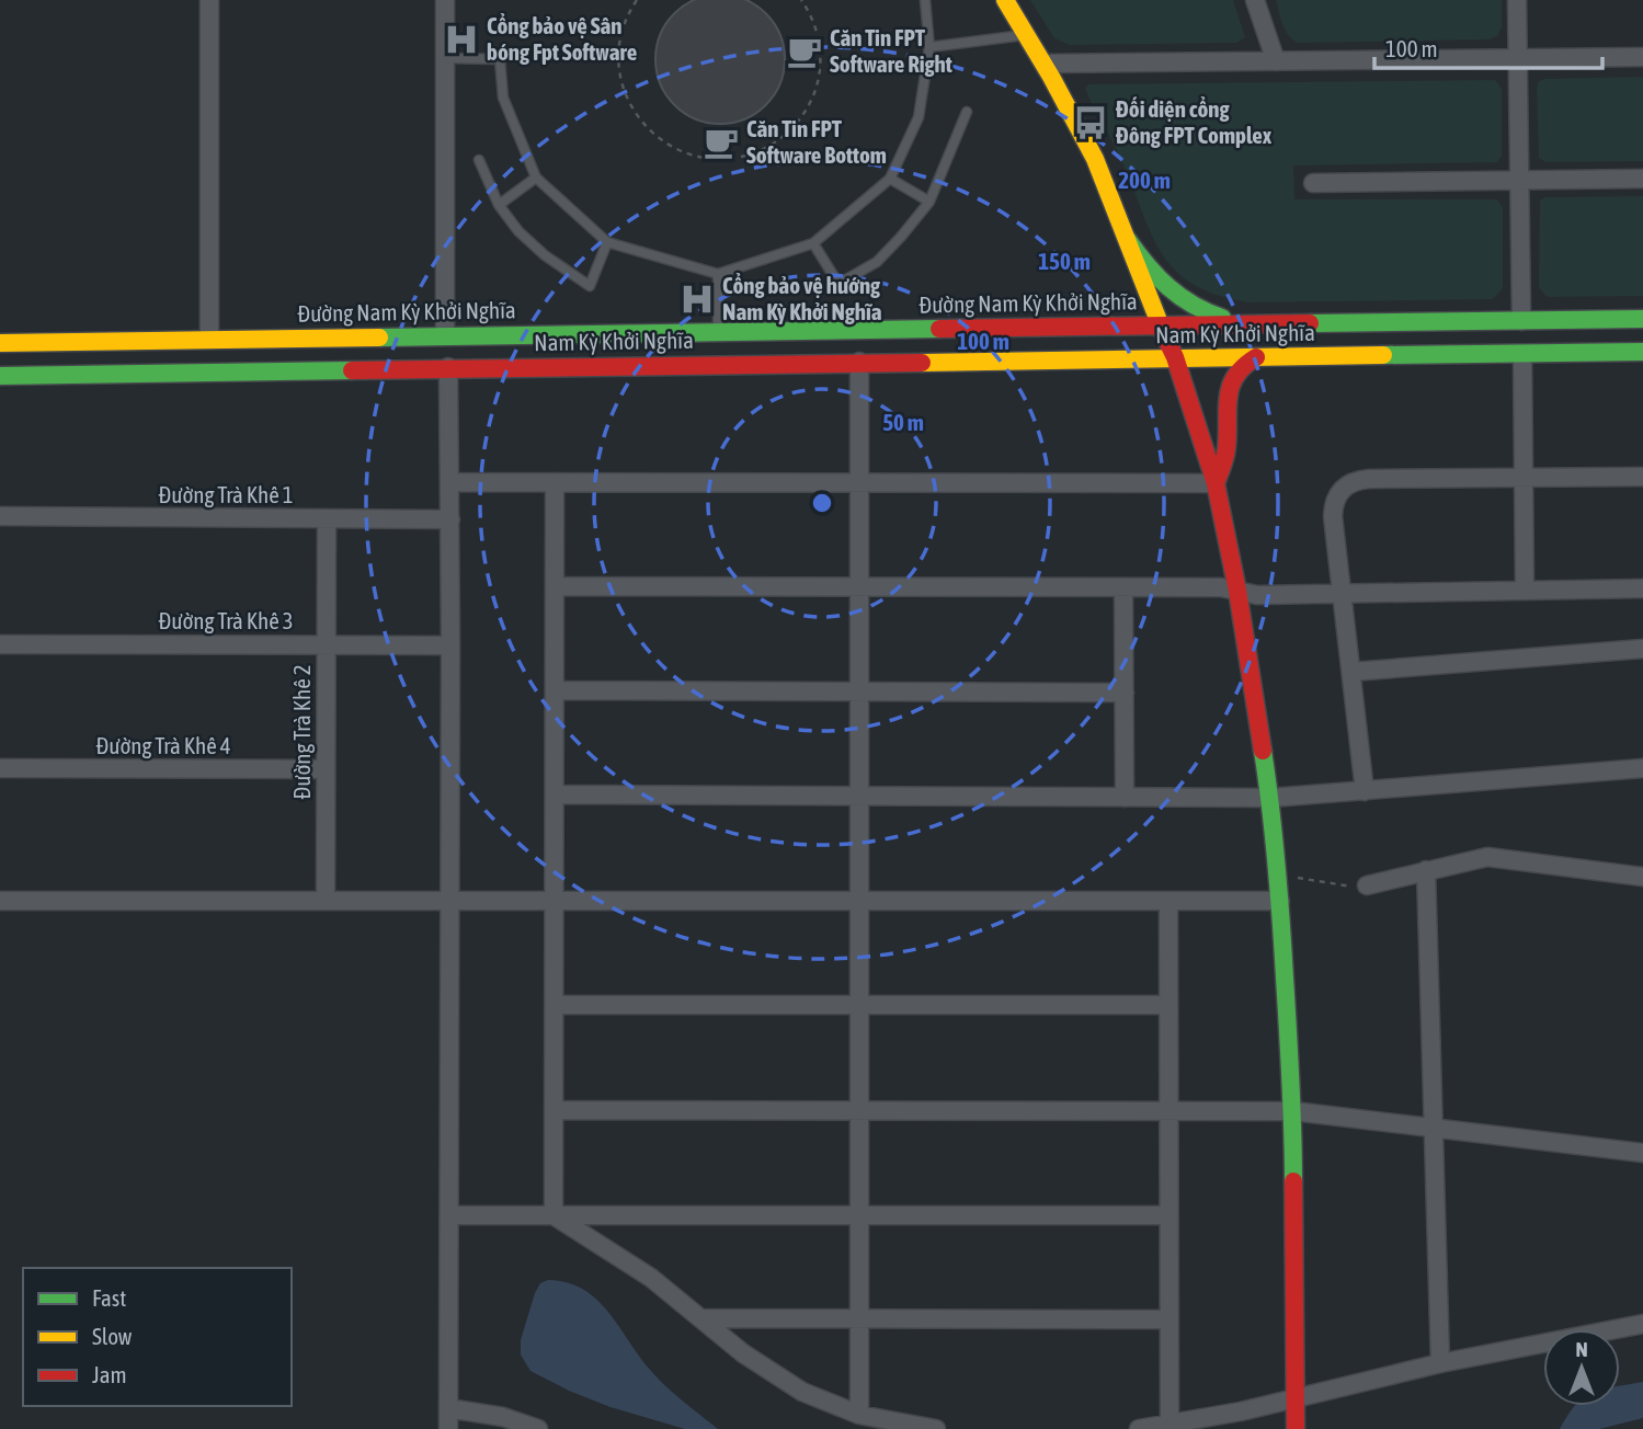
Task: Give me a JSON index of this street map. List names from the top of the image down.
{
  "streets": {
    "main road": ["Đường Nam Kỳ Khởi Nghĩa", "Nam Kỳ Khởi Nghĩa"],
    "street": [
      "Đường Trà Khê 1",
      "Đường Trà Khê 3",
      "Đường Trà Khê 2",
      "Đường Trà Khê 4"
    ]
  },
  "crossings": [
    ["Đường Trà Khê 1", "Đường Trà Khê 2"],
    ["Đường Trà Khê 3", "Đường Trà Khê 2"],
    ["Đường Trà Khê 2", "Đường Trà Khê 4"]
  ],
  "places": {
    "hospital": ["Cổng bảo vệ Sân bóng Fpt Software", "Cổng bảo vệ hướng Nam Kỳ Khởi Nghĩa"],
    "cafe": ["Căn Tin FPT Software Right", "Căn Tin FPT Software Bottom"],
    "bus stop": ["Đối diện cổng Đông FPT Complex"]
  },
  "legend": ["Fast", "Slow", "Jam"],
  "scale_bar": "100 m",
  "north": "top",
  "rings": [
    "200 m",
    "150 m",
    "100 m",
    "50 m"
  ]
}
